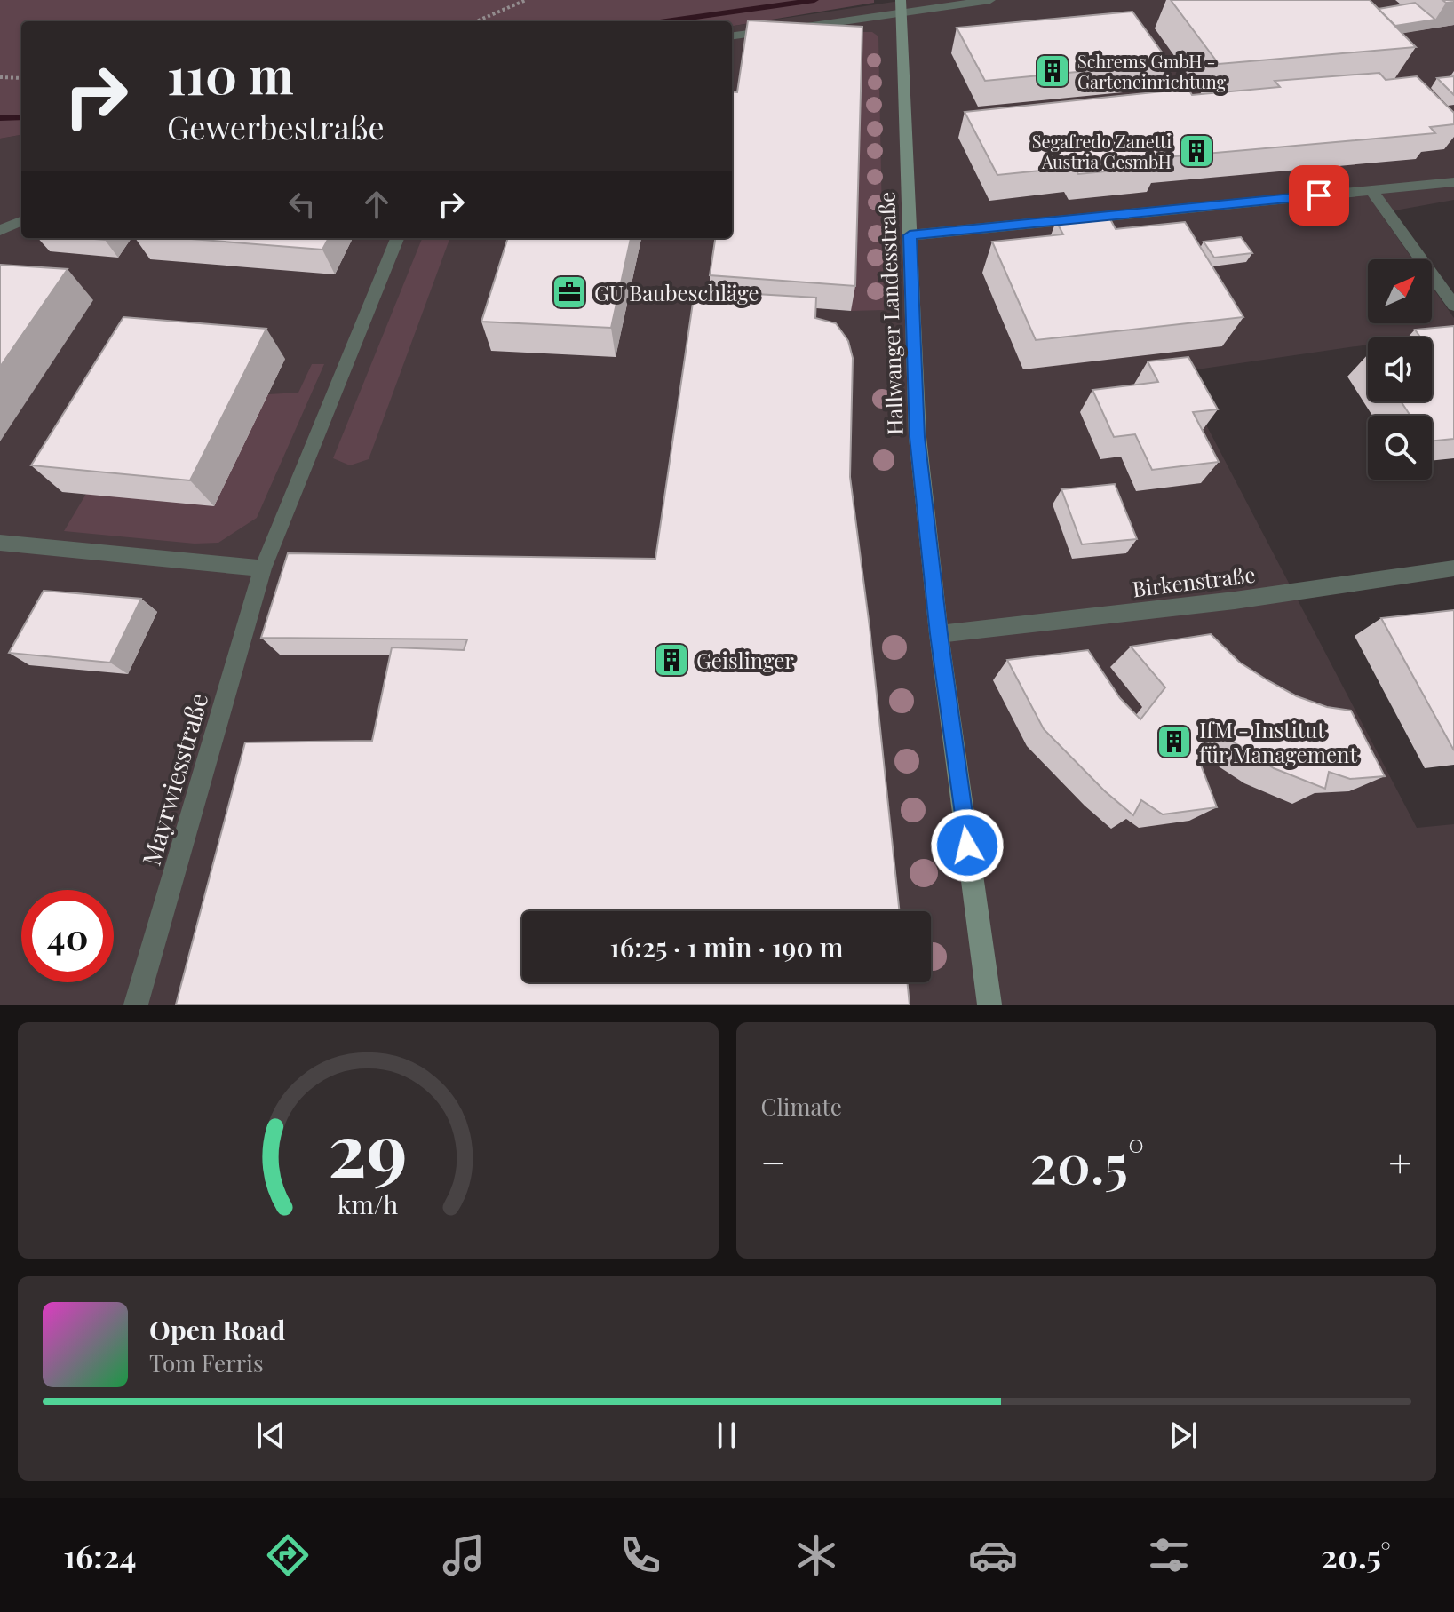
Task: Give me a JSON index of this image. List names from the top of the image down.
{
  "streets": {
    "street": ["Hallwanger Landesstraße", "Birkenstraße", "Mayrwiesstraße"]
  },
  "crossings": [
    ["Hallwanger Landesstraße", "Birkenstraße"]
  ],
  "places": {
    "building": [
      "Schrems GmbH - Garteneinrichtung",
      "Segafredo Zanetti Austria GesmbH",
      "Geislinger",
      "IfM - Institut für Management"
    ],
    "office": ["GU Baubeschläge"]
  },
  "north": "top right",
  "page": {
    "turn": ["110 m", "Gewerbestraße"],
    "limit": "40",
    "trip": "16:25 · 1 min · 190 m",
    "tile": "Climate",
    "heat": ["−", "20.5°", "+"],
    "song": ["Open Road", "Tom Ferris"],
    "tabs": ["16:24", "20.5°"],
    "gauge": ["29", "km/h"]
  }
}
